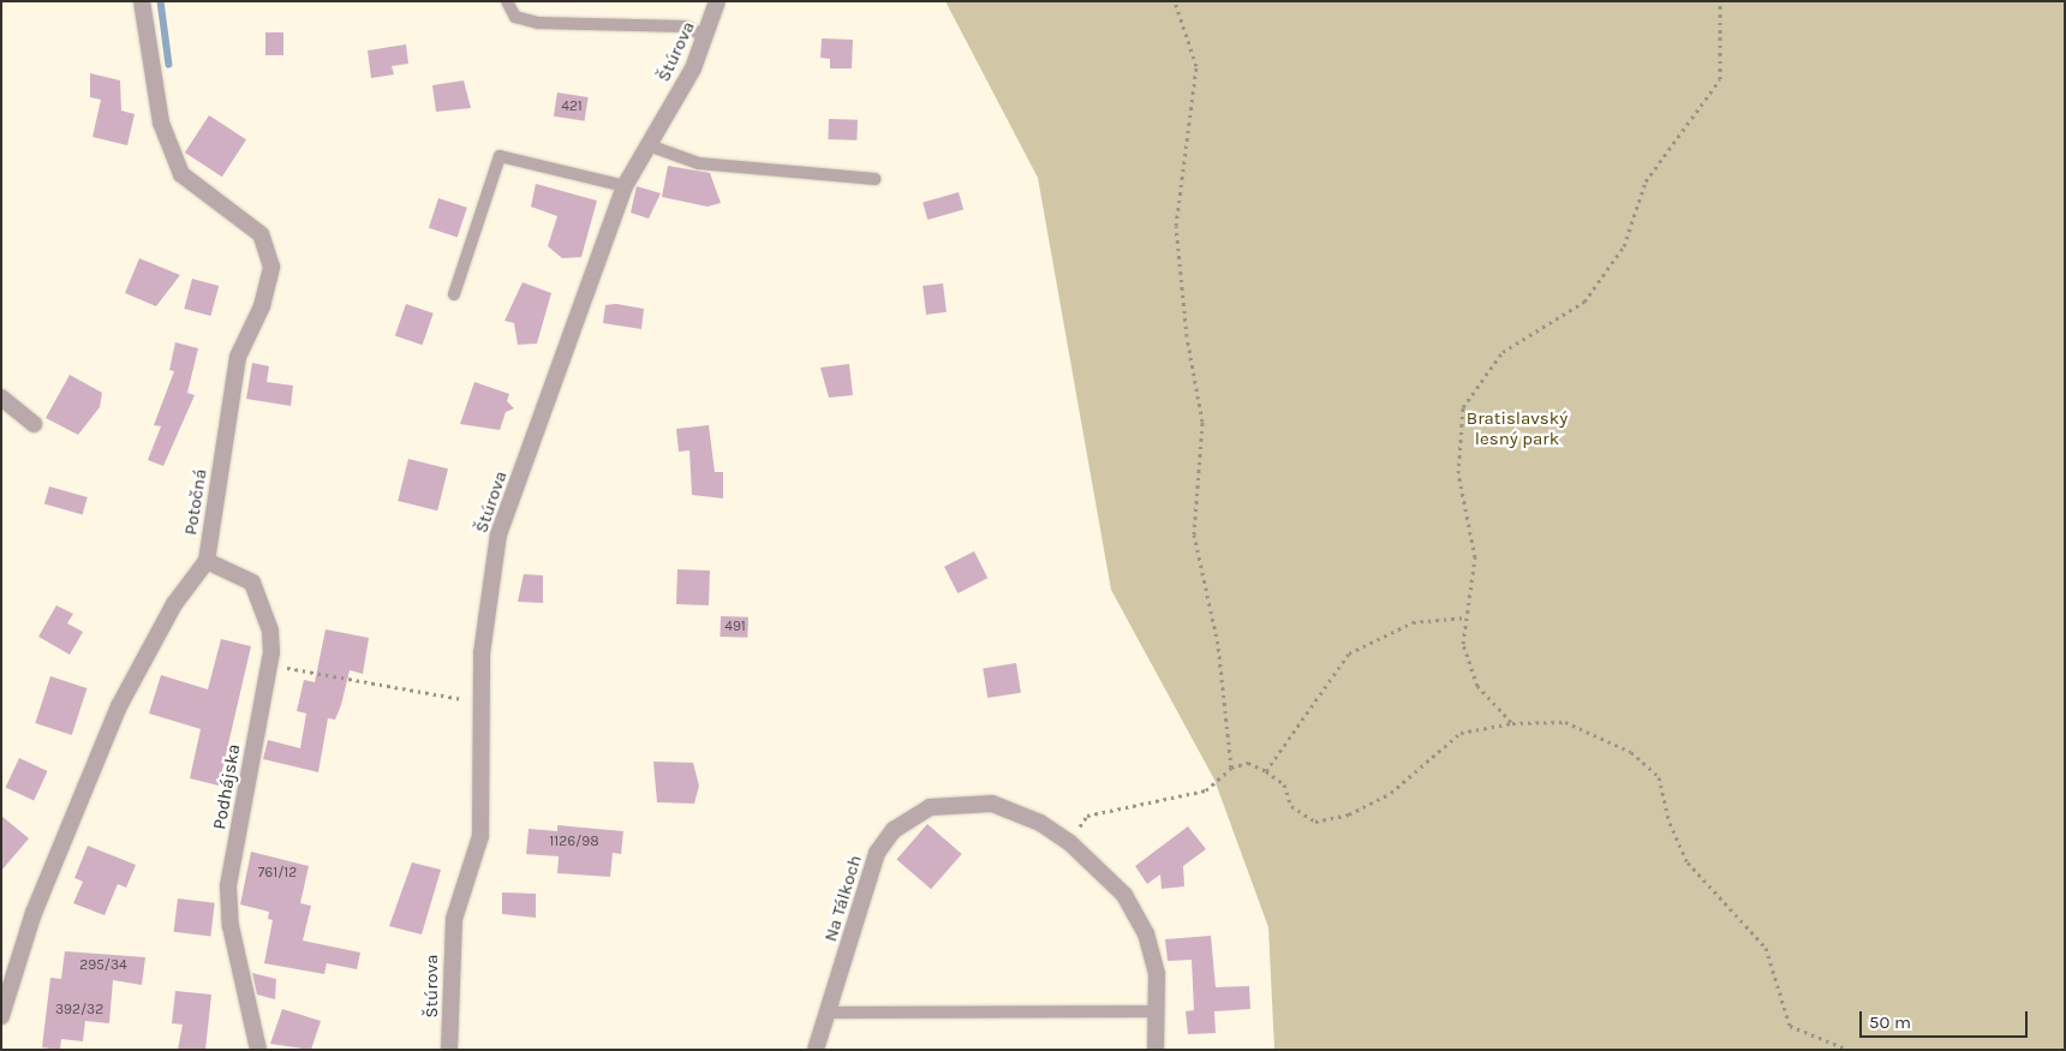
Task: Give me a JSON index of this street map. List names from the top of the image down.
{
  "streets": {
    "street": [
      "Štúrova",
      "Potočná",
      "Podhájska",
      "Na Tálkoch"
    ]
  },
  "crossings": [
    ["Potočná", "Podhájska"]
  ],
  "parks": ["Bratislavský lesný park"],
  "house_numbers": [
    "421",
    "491",
    "1126/98",
    "761/12",
    "295/34",
    "392/32"
  ],
  "scale_bar": "50 m"
}
